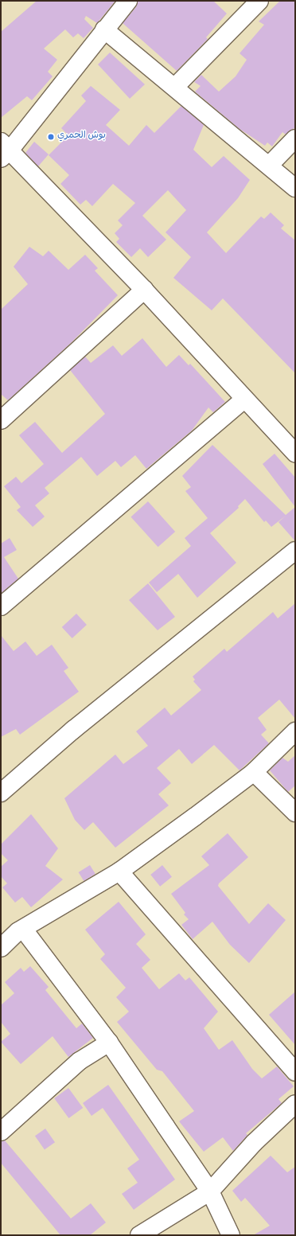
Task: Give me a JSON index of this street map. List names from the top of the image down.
{
  "places": ["بوش الحمري"]
}
